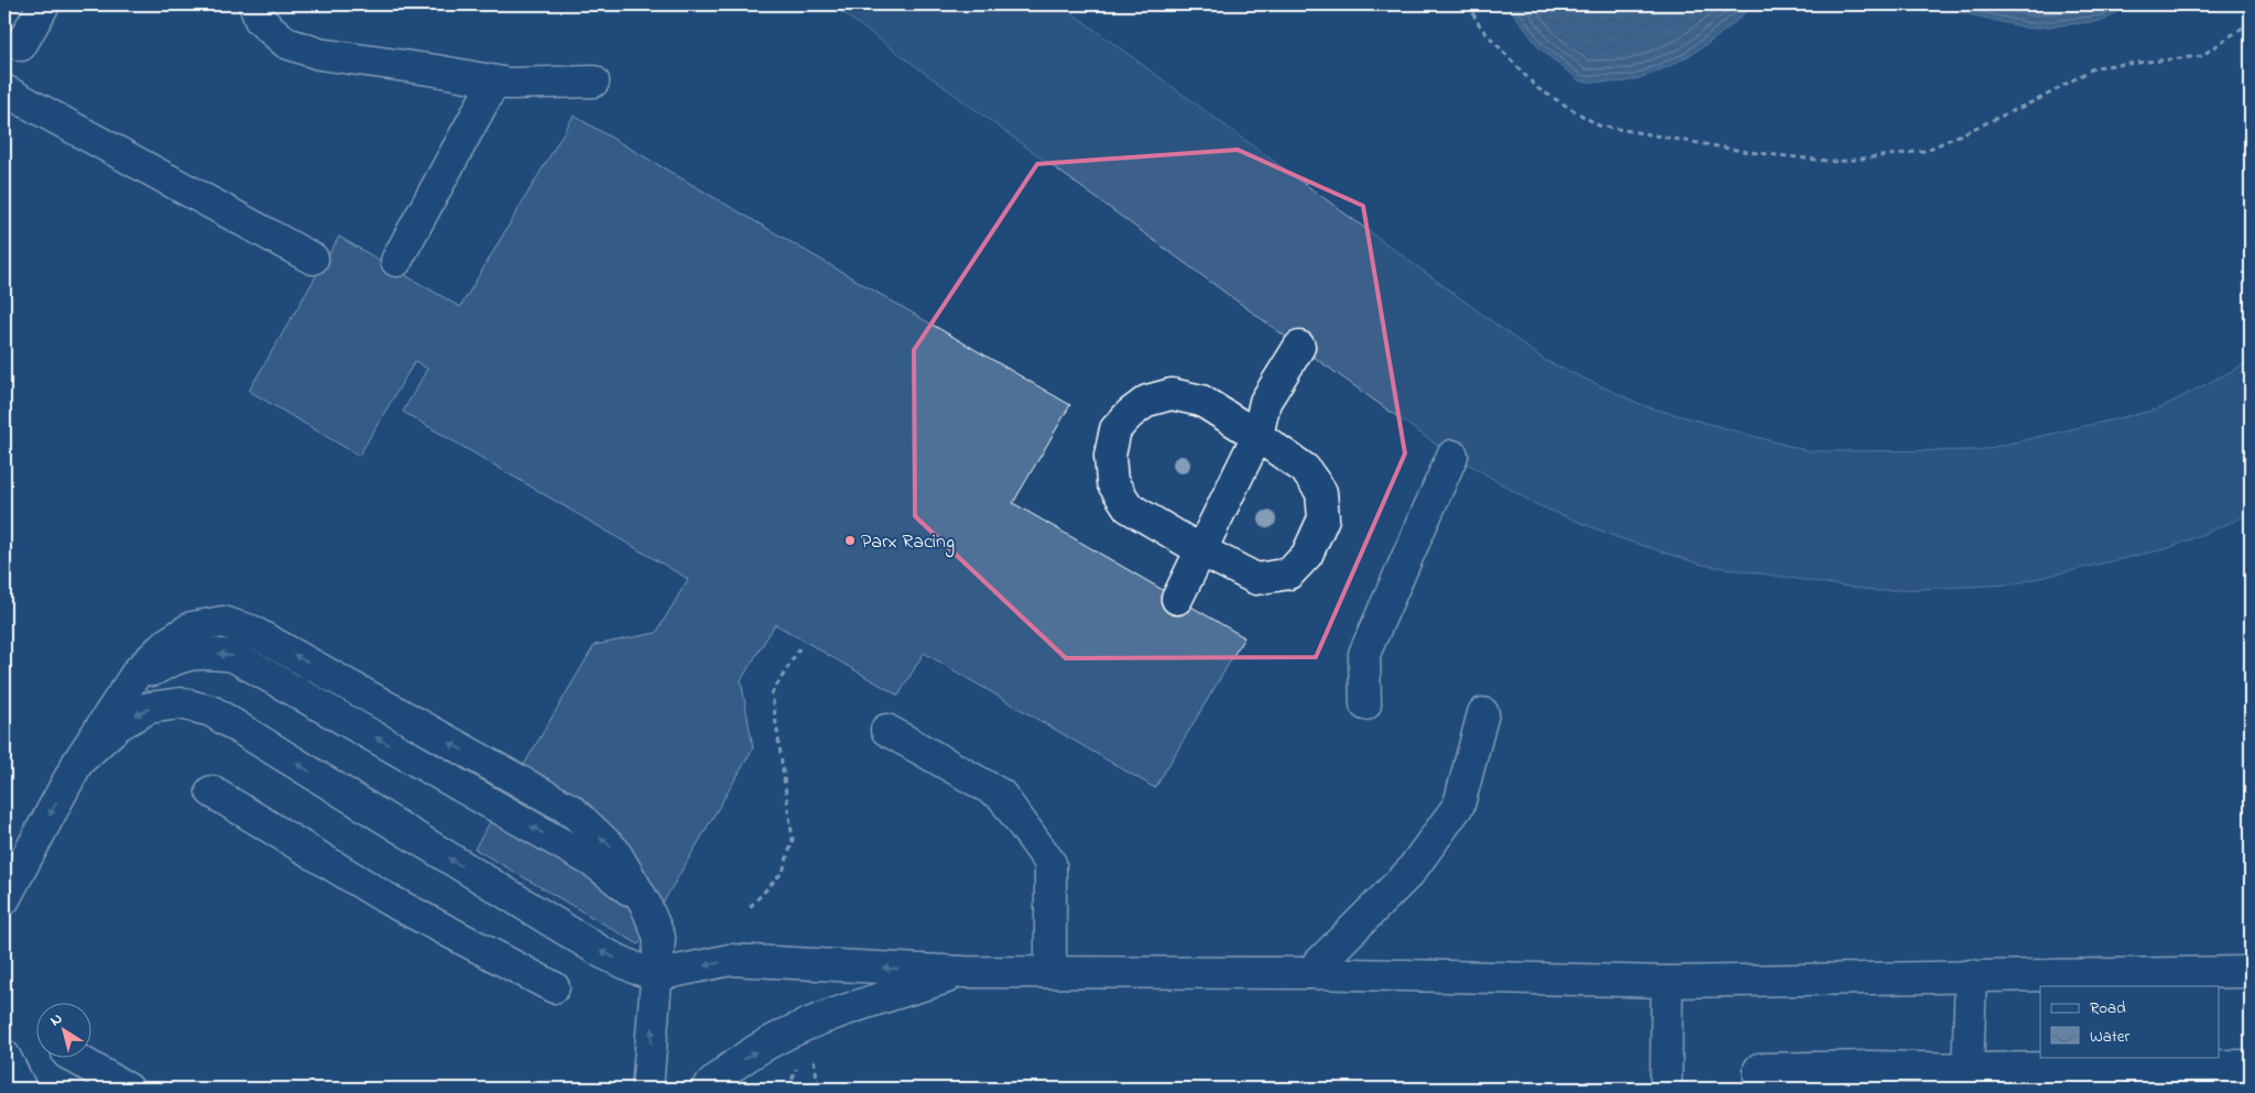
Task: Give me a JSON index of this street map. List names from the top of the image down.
{
  "places": ["Parx Racing"],
  "legend": ["Road", "Water"],
  "north": "top left"
}
